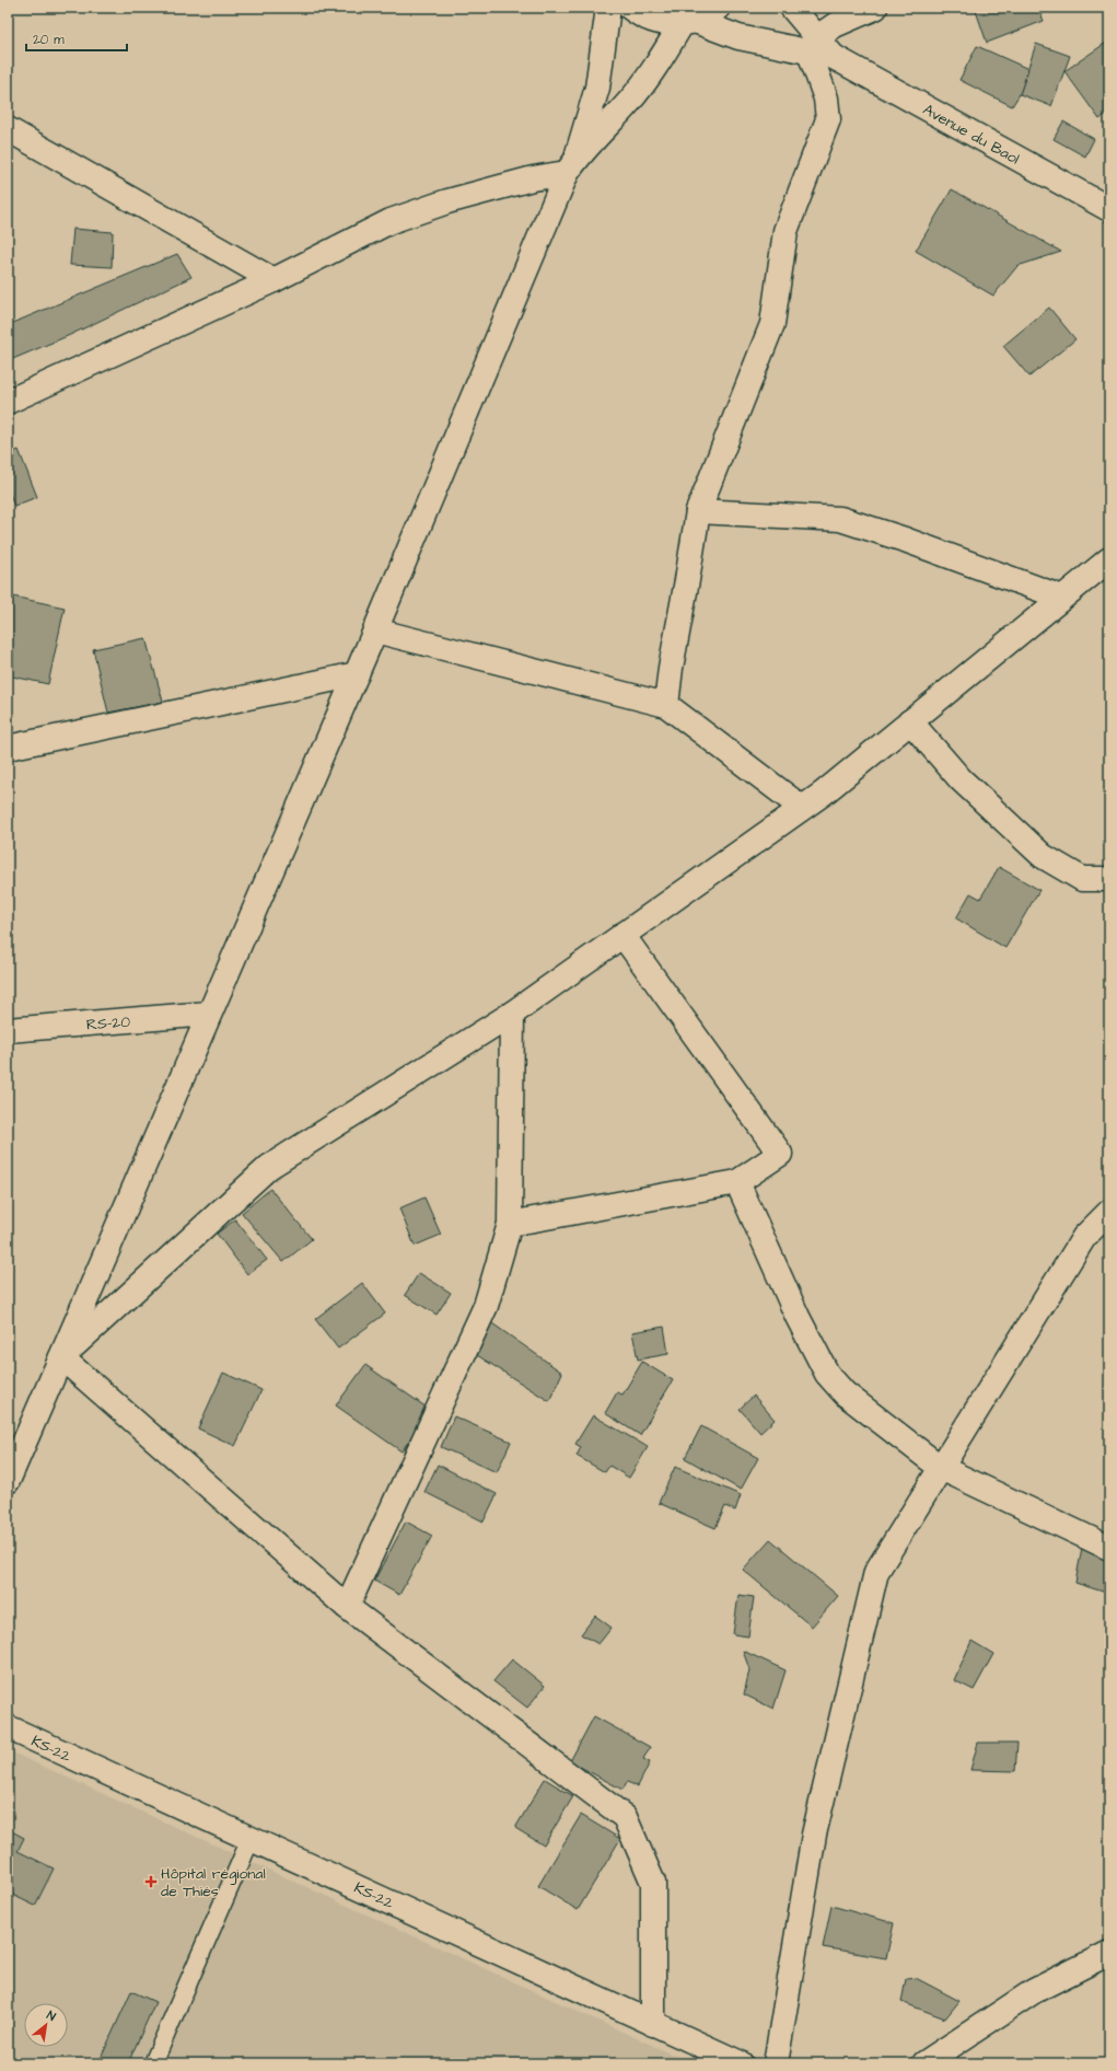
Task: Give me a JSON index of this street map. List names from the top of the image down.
{
  "streets": {
    "street": ["Avenue du Baol", "RS-20", "KS-22"]
  },
  "places": {
    "health": ["Hôpital régional de Thiés"]
  },
  "scale_bar": "20 m",
  "north": "top right"
}
